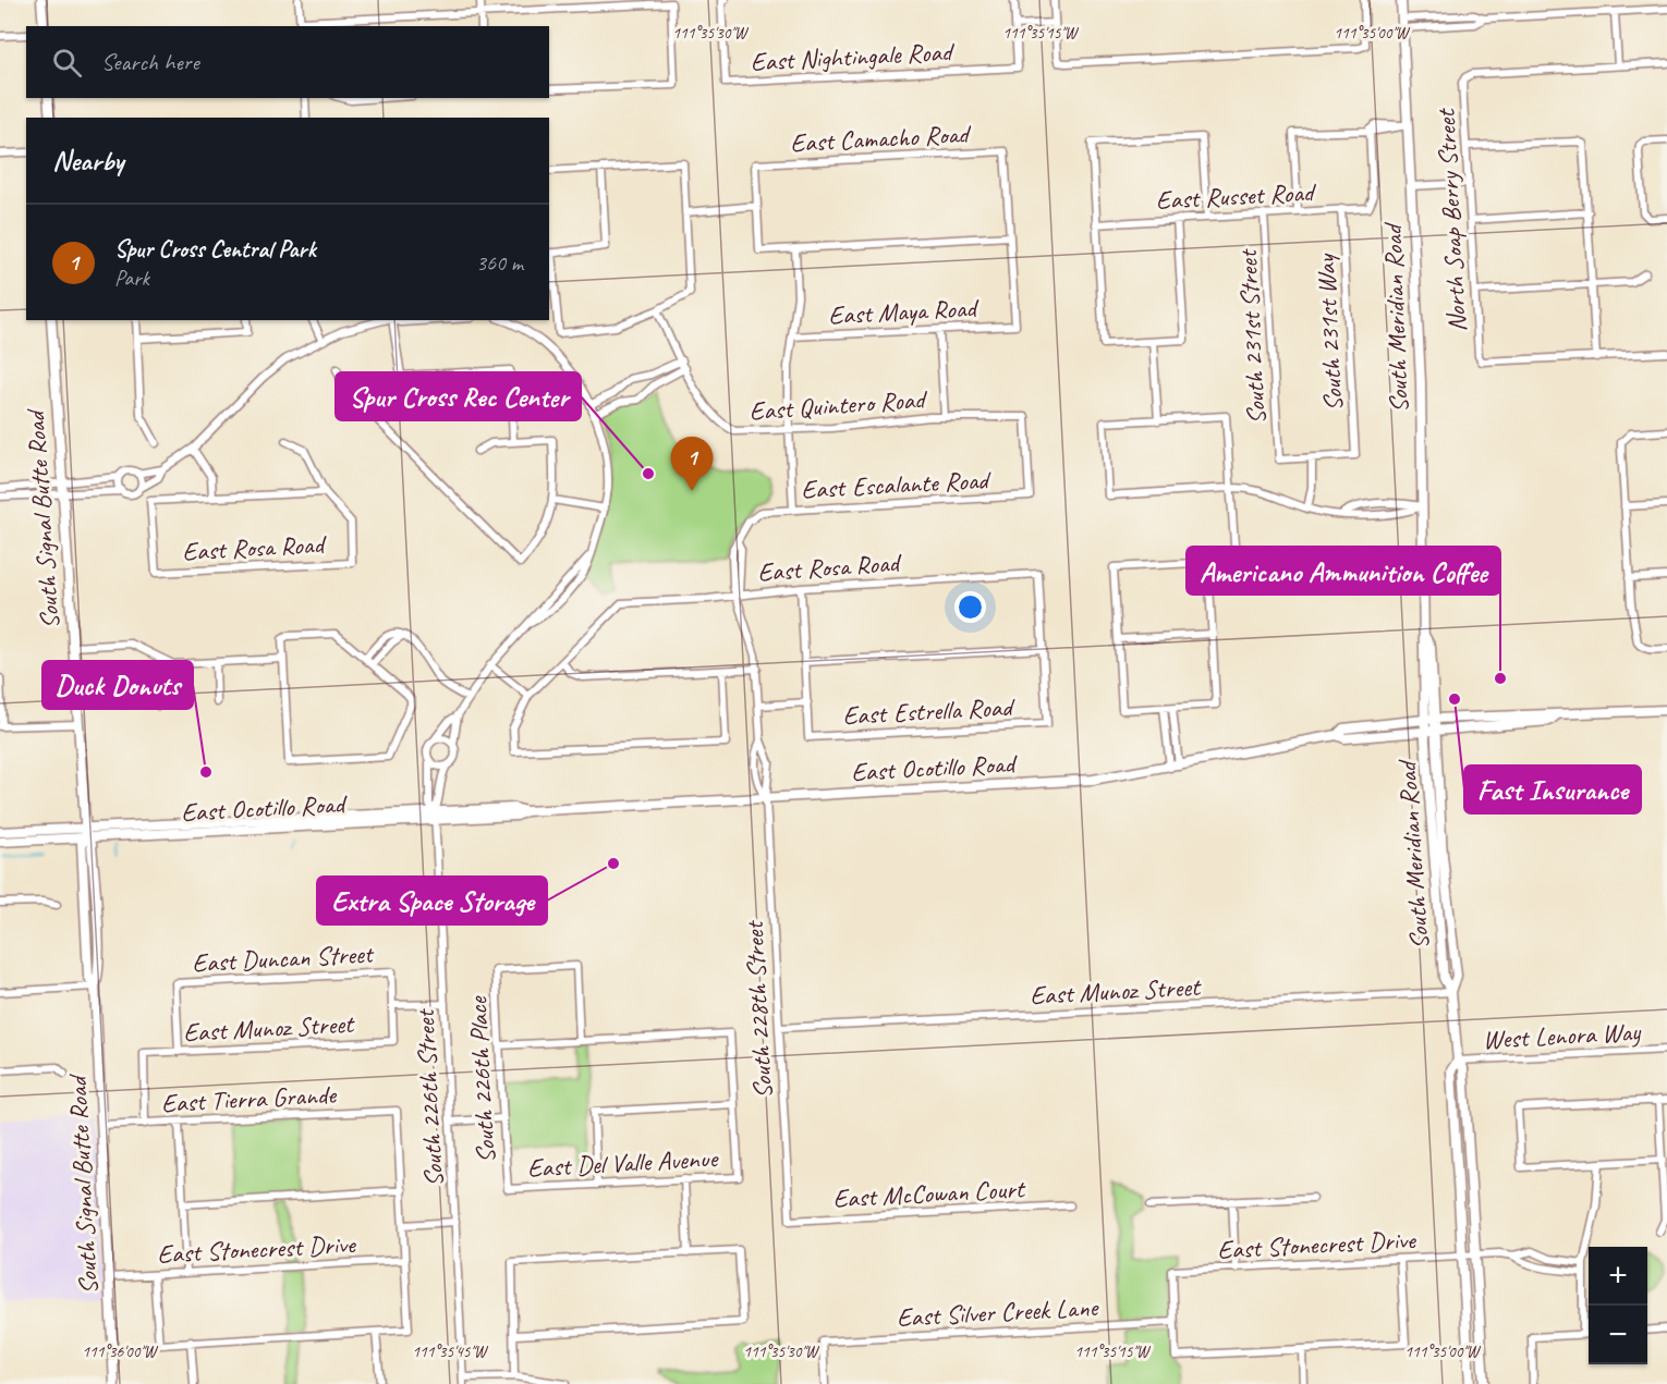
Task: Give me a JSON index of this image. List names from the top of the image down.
{
  "streets": {
    "street": [
      "East Nightingale Road",
      "East Camacho Road",
      "East Russet Road",
      "North Soap Berry Street",
      "East Maya Road",
      "South Meridian Road",
      "South 231st Way",
      "South 231st Street",
      "East Quintero Road",
      "East Escalante Road",
      "South Signal Butte Road",
      "East Rosa Road",
      "East Estrella Road",
      "East Ocotillo Road",
      "East Duncan Street",
      "East Munoz Street",
      "South 228th Street",
      "West Lenora Way",
      "South 226th Place",
      "East Tierra Grande",
      "South 226th Street",
      "East Del Valle Avenue",
      "East McCowan Court",
      "East Stonecrest Drive",
      "East Silver Creek Lane"
    ]
  },
  "crossings": [
    ["East Camacho Road", "East Maya Road"],
    ["East Russet Road", "South 231st Way"],
    ["East Russet Road", "South 231st Street"],
    ["South Meridian Road", "East Ocotillo Road"],
    ["South Meridian Road", "East Munoz Street"],
    ["South Meridian Road", "West Lenora Way"],
    ["South Meridian Road", "East Stonecrest Drive"],
    ["South 231st Way", "South 231st Street"],
    ["East Quintero Road", "East Escalante Road"],
    ["East Escalante Road", "South 228th Street"],
    ["South Signal Butte Road", "East Ocotillo Road"],
    ["South Signal Butte Road", "East Tierra Grande"],
    ["South Signal Butte Road", "East Stonecrest Drive"],
    ["East Rosa Road", "East Estrella Road"],
    ["East Rosa Road", "South 228th Street"],
    ["East Estrella Road", "South 228th Street"],
    ["East Ocotillo Road", "South 228th Street"],
    ["East Ocotillo Road", "South 226th Street"],
    ["East Duncan Street", "East Munoz Street"],
    ["East Munoz Street", "South 228th Street"],
    ["East Munoz Street", "East Tierra Grande"],
    ["South 228th Street", "East McCowan Court"],
    ["South 226th Place", "East Del Valle Avenue"],
    ["East Stonecrest Drive", "East Silver Creek Lane"]
  ],
  "places": [
    "Spur Cross Rec Center",
    "Americano Ammunition Coffee",
    "Fast Insurance",
    "Duck Donuts",
    "Extra Space Storage"
  ],
  "page": {
    "search": "Search here",
    "heading": "Nearby",
    "list": [
      {
        "mark": "1",
        "name": "Spur Cross Central Park",
        "note": "Park",
        "value": "360 m"
      }
    ],
    "pins": "1",
    "map_buttons": ["+", "−"]
  },
  "coordinates": [
    "111°35'30\"W",
    "111°35'15\"W",
    "111°35'00\"W",
    "111°36'00\"W",
    "111°35'45\"W"
  ]
}
